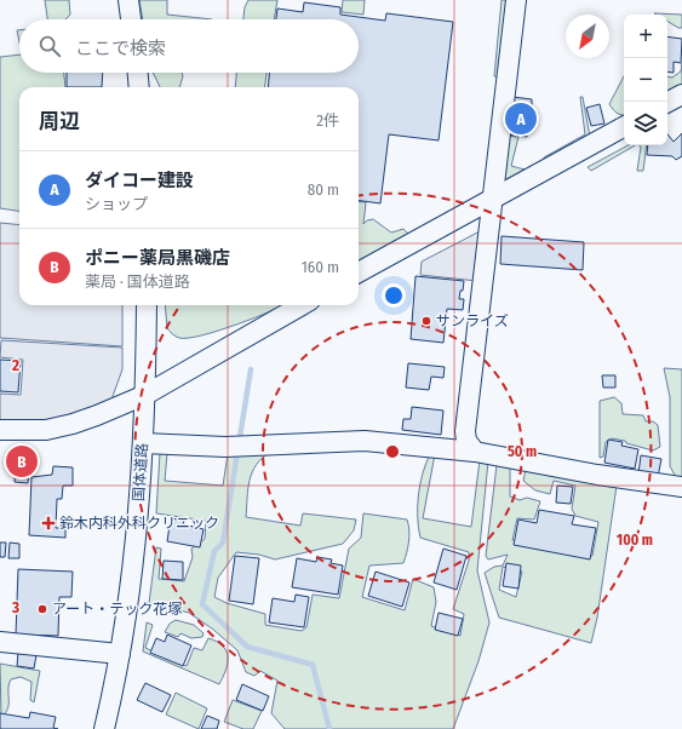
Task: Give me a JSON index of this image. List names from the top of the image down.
{
  "streets": {
    "street": ["国体道路"]
  },
  "places": {
    "other": ["サンライズ", "アート・テック花塚"],
    "health": ["鈴木内科外科クリニック"]
  },
  "north": "bottom left",
  "page": {
    "map_buttons": ["+", "−"],
    "search": "ここで検索",
    "heading": ["周辺", "2件"],
    "pins": ["A", "B"],
    "list": [
      {
        "mark": "A",
        "name": "ダイコー建設",
        "note": "ショップ",
        "value": "80 m"
      },
      {
        "mark": "B",
        "name": "ポニー薬局黒磯店",
        "note": "薬局 · 国体道路",
        "value": "160 m"
      }
    ]
  },
  "grid": {
    "rows": ["2", "3"]
  },
  "rings": ["50 m", "100 m"]
}
